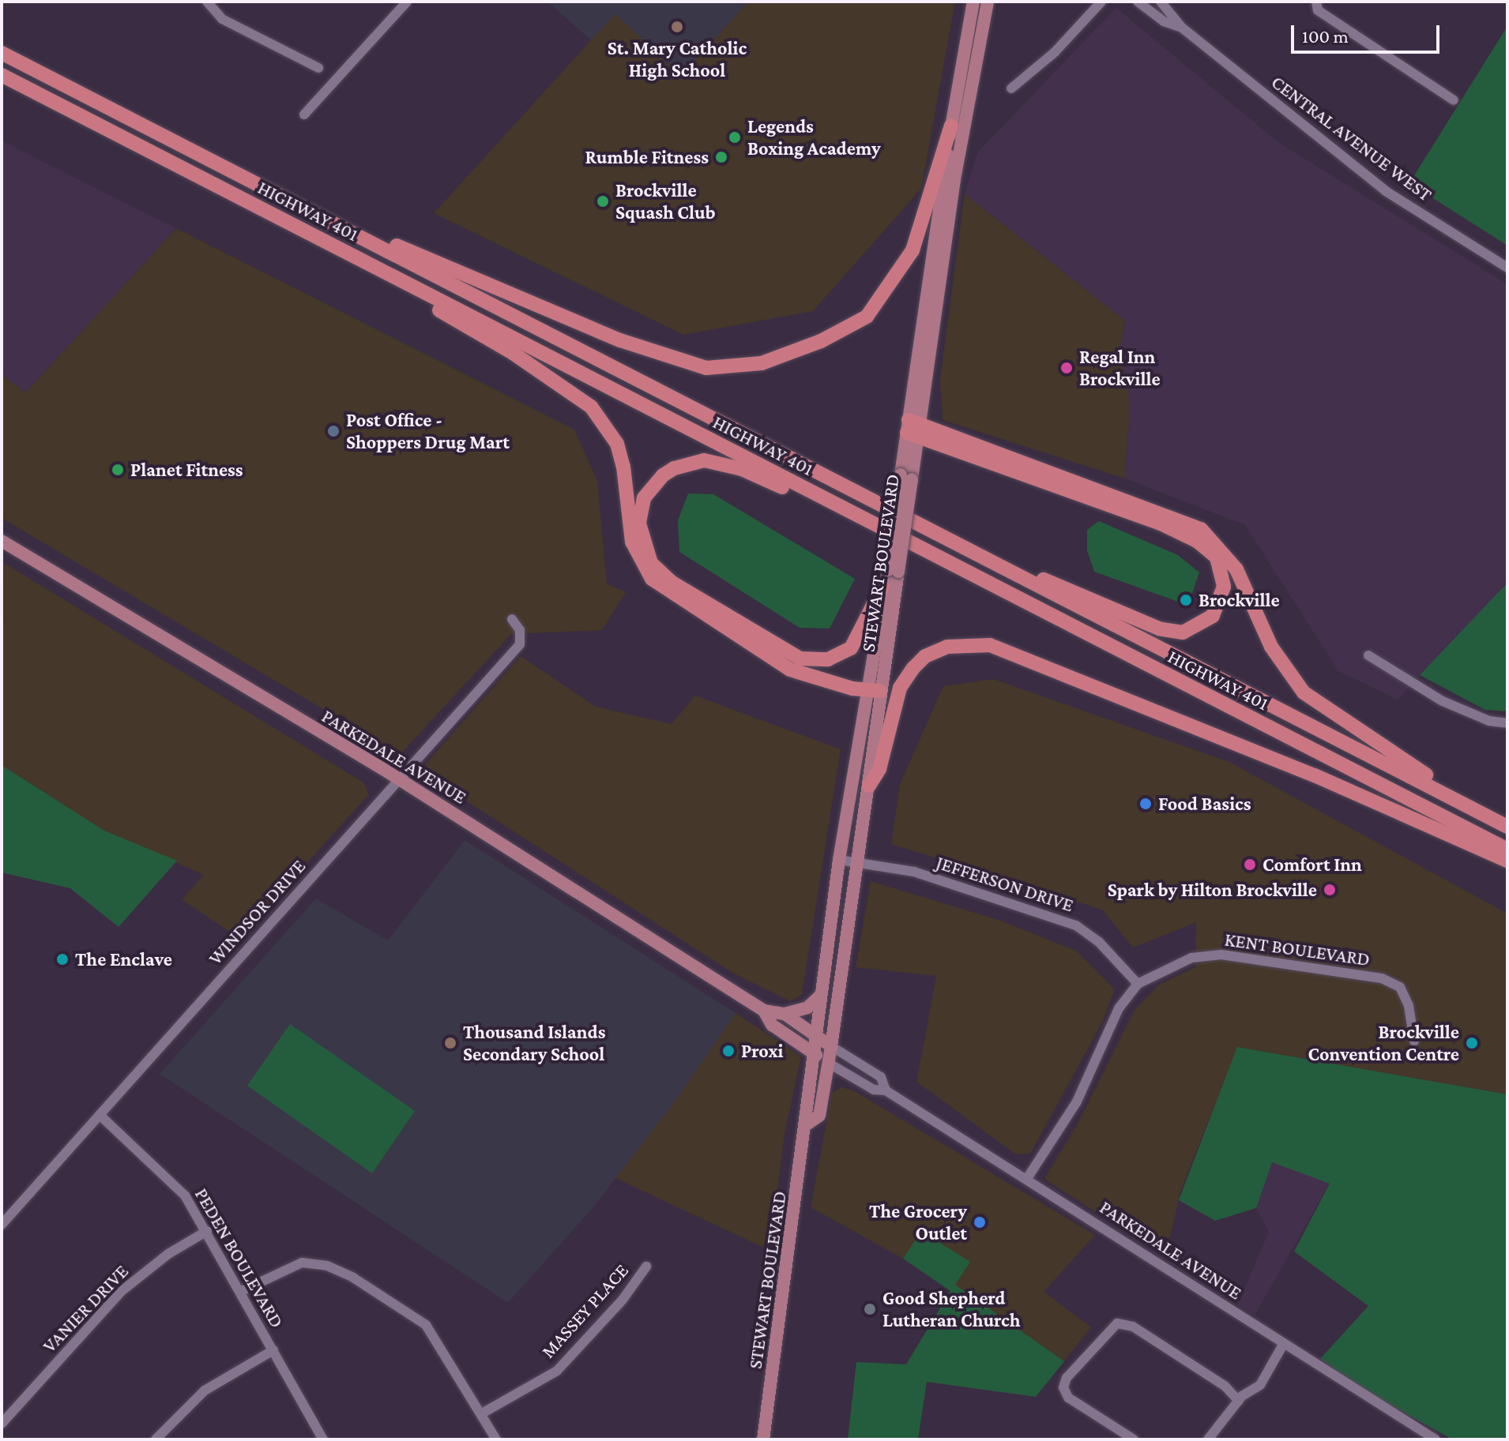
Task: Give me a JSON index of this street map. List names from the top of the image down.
{
  "streets": {
    "highway": ["HIGHWAY 401"],
    "main road": ["STEWART BOULEVARD", "PARKEDALE AVENUE"],
    "street": [
      "CENTRAL AVENUE WEST",
      "JEFFERSON DRIVE",
      "WINDSOR DRIVE",
      "KENT BOULEVARD",
      "PEDEN BOULEVARD",
      "VANIER DRIVE",
      "MASSEY PLACE"
    ]
  },
  "crossings": [
    ["STEWART BOULEVARD", "PARKEDALE AVENUE"],
    ["STEWART BOULEVARD", "JEFFERSON DRIVE"],
    ["PARKEDALE AVENUE", "WINDSOR DRIVE"],
    ["PARKEDALE AVENUE", "KENT BOULEVARD"],
    ["JEFFERSON DRIVE", "KENT BOULEVARD"],
    ["WINDSOR DRIVE", "PEDEN BOULEVARD"],
    ["PEDEN BOULEVARD", "VANIER DRIVE"]
  ],
  "places": [
    "St. Mary Catholic High School",
    "Legends Boxing Academy",
    "Rumble Fitness",
    "Brockville Squash Club",
    "Regal Inn Brockville",
    "Post Office - Shoppers Drug Mart",
    "Planet Fitness",
    "Brockville",
    "Food Basics",
    "Comfort Inn",
    "Spark by Hilton Brockville",
    "The Enclave",
    "Thousand Islands Secondary School",
    "Brockville Convention Centre",
    "Proxi",
    "The Grocery Outlet",
    "Good Shepherd Lutheran Church"
  ],
  "scale_bar": "100 m"
}
